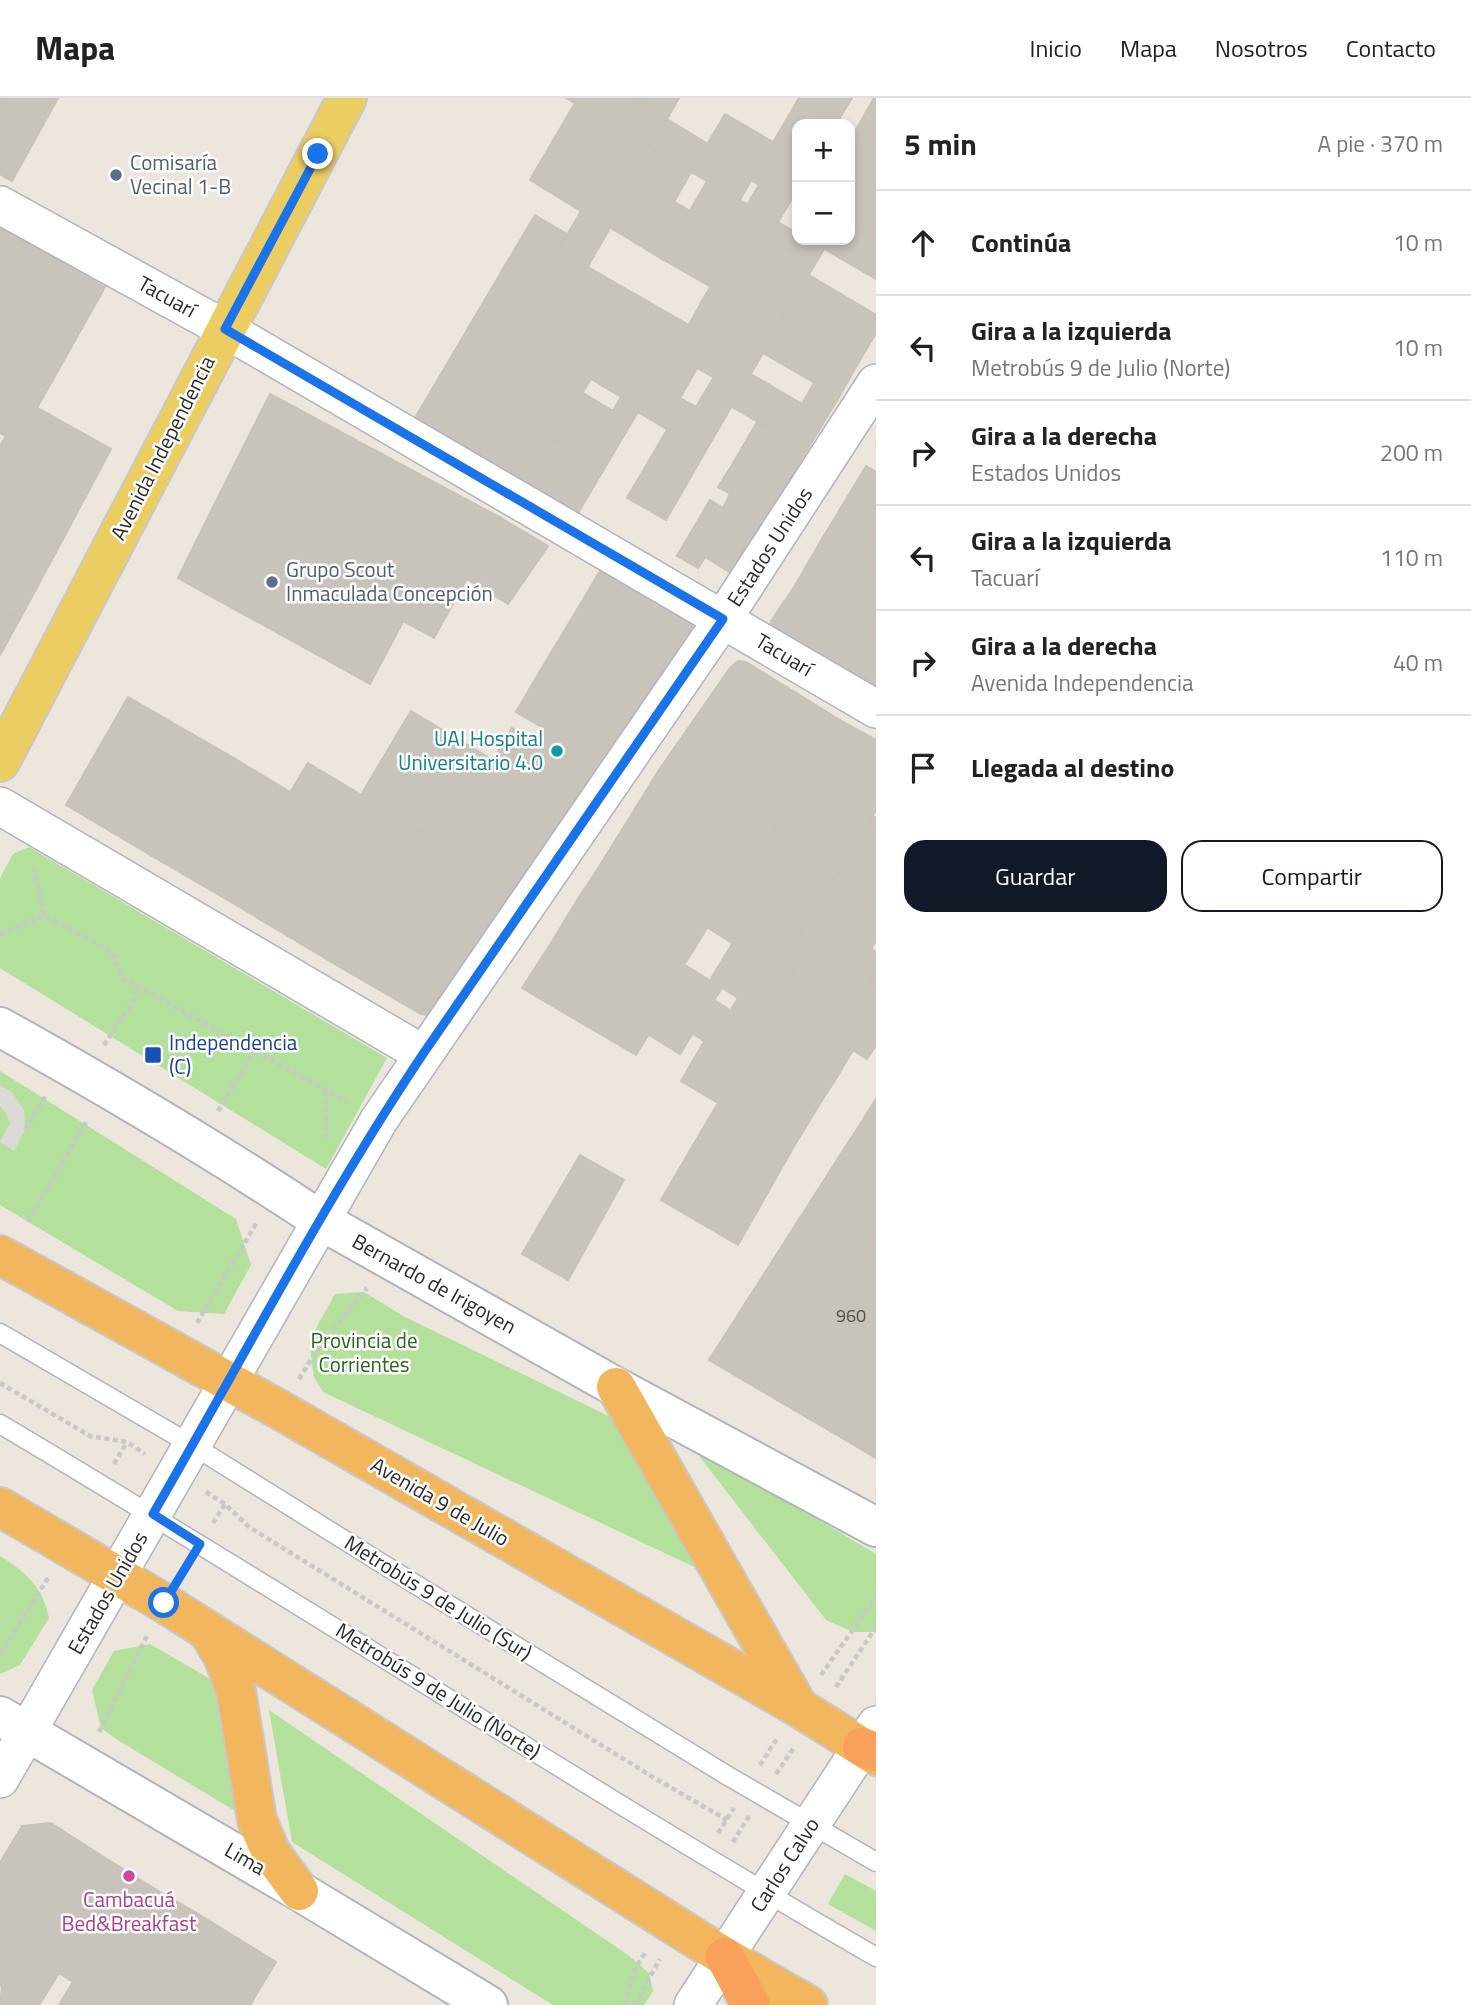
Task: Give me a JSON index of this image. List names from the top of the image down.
{
  "streets": {
    "highway": ["Avenida 9 de Julio"],
    "main road": ["Avenida Independencia"],
    "street": [
      "Tacuarí",
      "Estados Unidos",
      "Bernardo de Irigoyen",
      "Lima",
      "Carlos Calvo"
    ],
    "lane": ["Metrobús 9 de Julio (Sur)", "Metrobús 9 de Julio (Norte)"]
  },
  "crossings": [
    ["Tacuarí", "Avenida Independencia"],
    ["Tacuarí", "Estados Unidos"],
    ["Estados Unidos", "Bernardo de Irigoyen"],
    ["Estados Unidos", "Avenida 9 de Julio"],
    ["Estados Unidos", "Metrobús 9 de Julio (Sur)"],
    ["Estados Unidos", "Metrobús 9 de Julio (Norte)"],
    ["Estados Unidos", "Lima"],
    ["Avenida 9 de Julio", "Carlos Calvo"],
    ["Metrobús 9 de Julio (Sur)", "Carlos Calvo"],
    ["Metrobús 9 de Julio (Norte)", "Carlos Calvo"]
  ],
  "parks": ["Provincia de Corrientes"],
  "places": {
    "other": [
      "Comisaría Vecinal 1-B",
      "Grupo Scout Inmaculada Concepción",
      "UAI Hospital Universitario 4.0",
      "Cambacuá Bed&Breakfast"
    ],
    "transit": ["Independencia (C)"]
  },
  "house_numbers": ["960"],
  "page": {
    "header": "Mapa",
    "nav": [
      "Inicio",
      "Mapa",
      "Nosotros",
      "Contacto"
    ],
    "heading": ["5 min", "A pie · 370 m"],
    "map_buttons": ["+", "−"],
    "list": [
      ["Continúa", "10 m"],
      ["Gira a la izquierda", "Metrobús 9 de Julio (Norte)", "10 m"],
      ["Gira a la derecha", "Estados Unidos", "200 m"],
      ["Gira a la izquierda", "Tacuarí", "110 m"],
      ["Gira a la derecha", "Avenida Independencia", "40 m"],
      "Llegada al destino"
    ],
    "buttons": ["Guardar", "Compartir"]
  }
}
